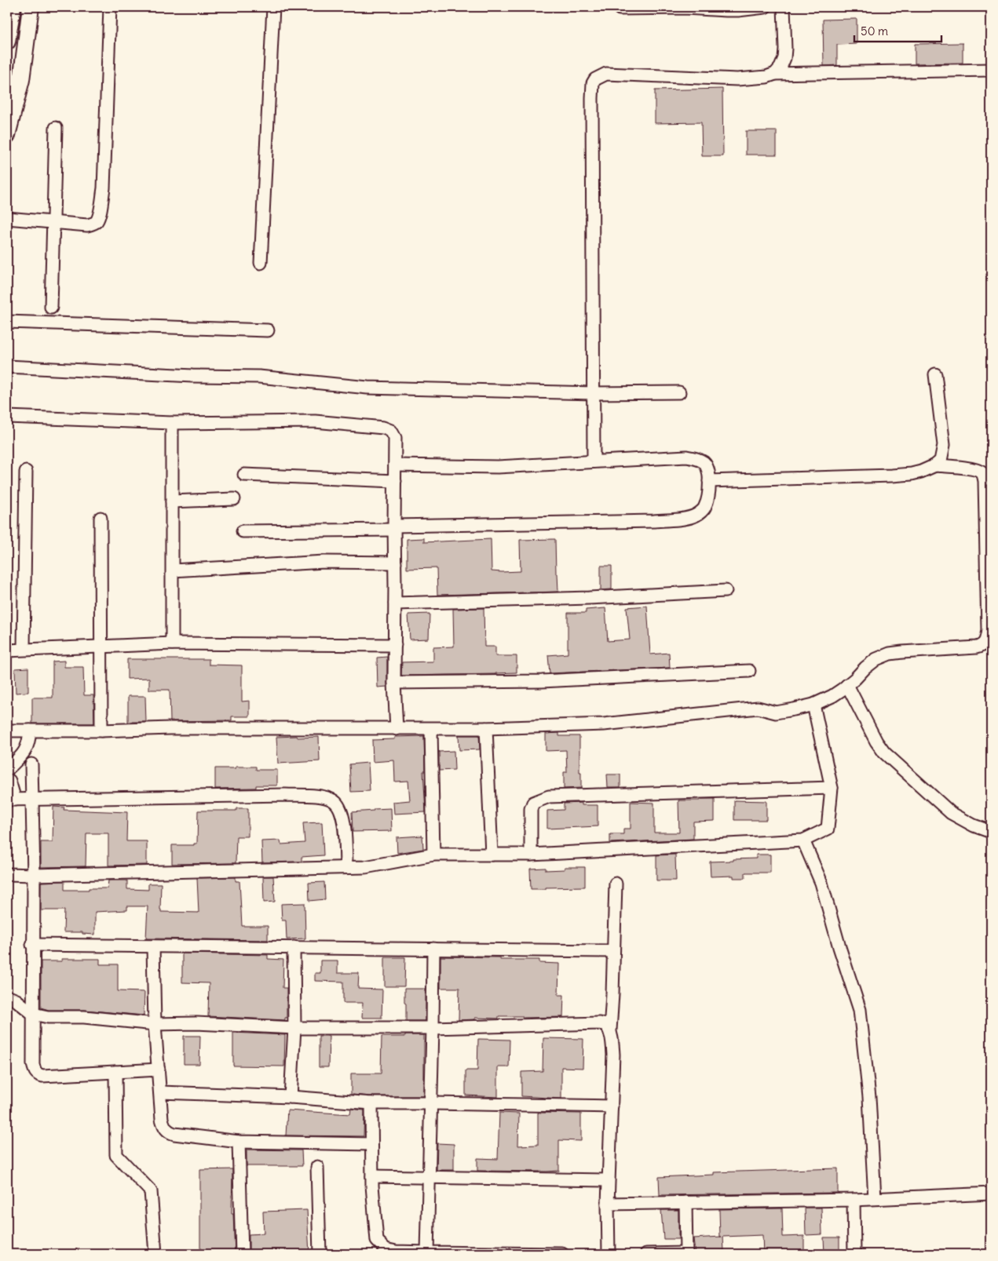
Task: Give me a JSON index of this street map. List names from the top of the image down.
{
  "scale_bar": "50 m"
}
